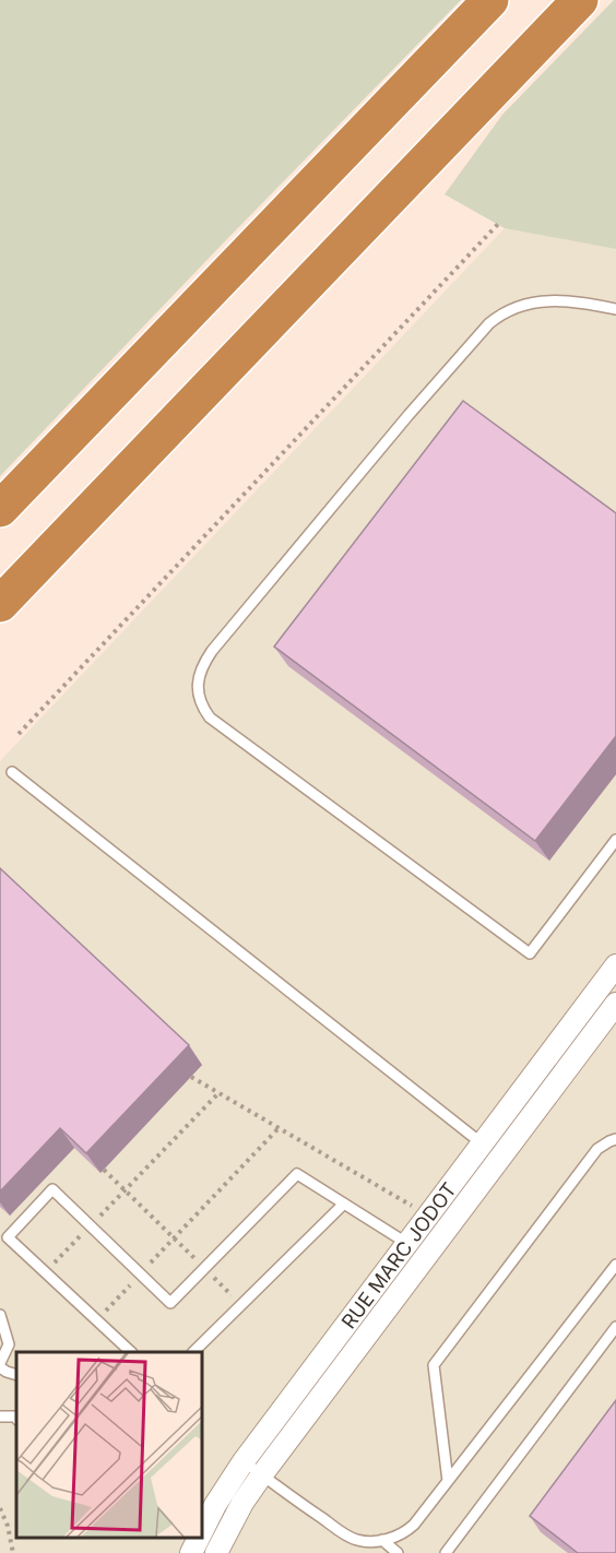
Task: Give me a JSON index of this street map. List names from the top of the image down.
{
  "streets": {
    "street": ["RUE MARC JODOT"]
  }
}
